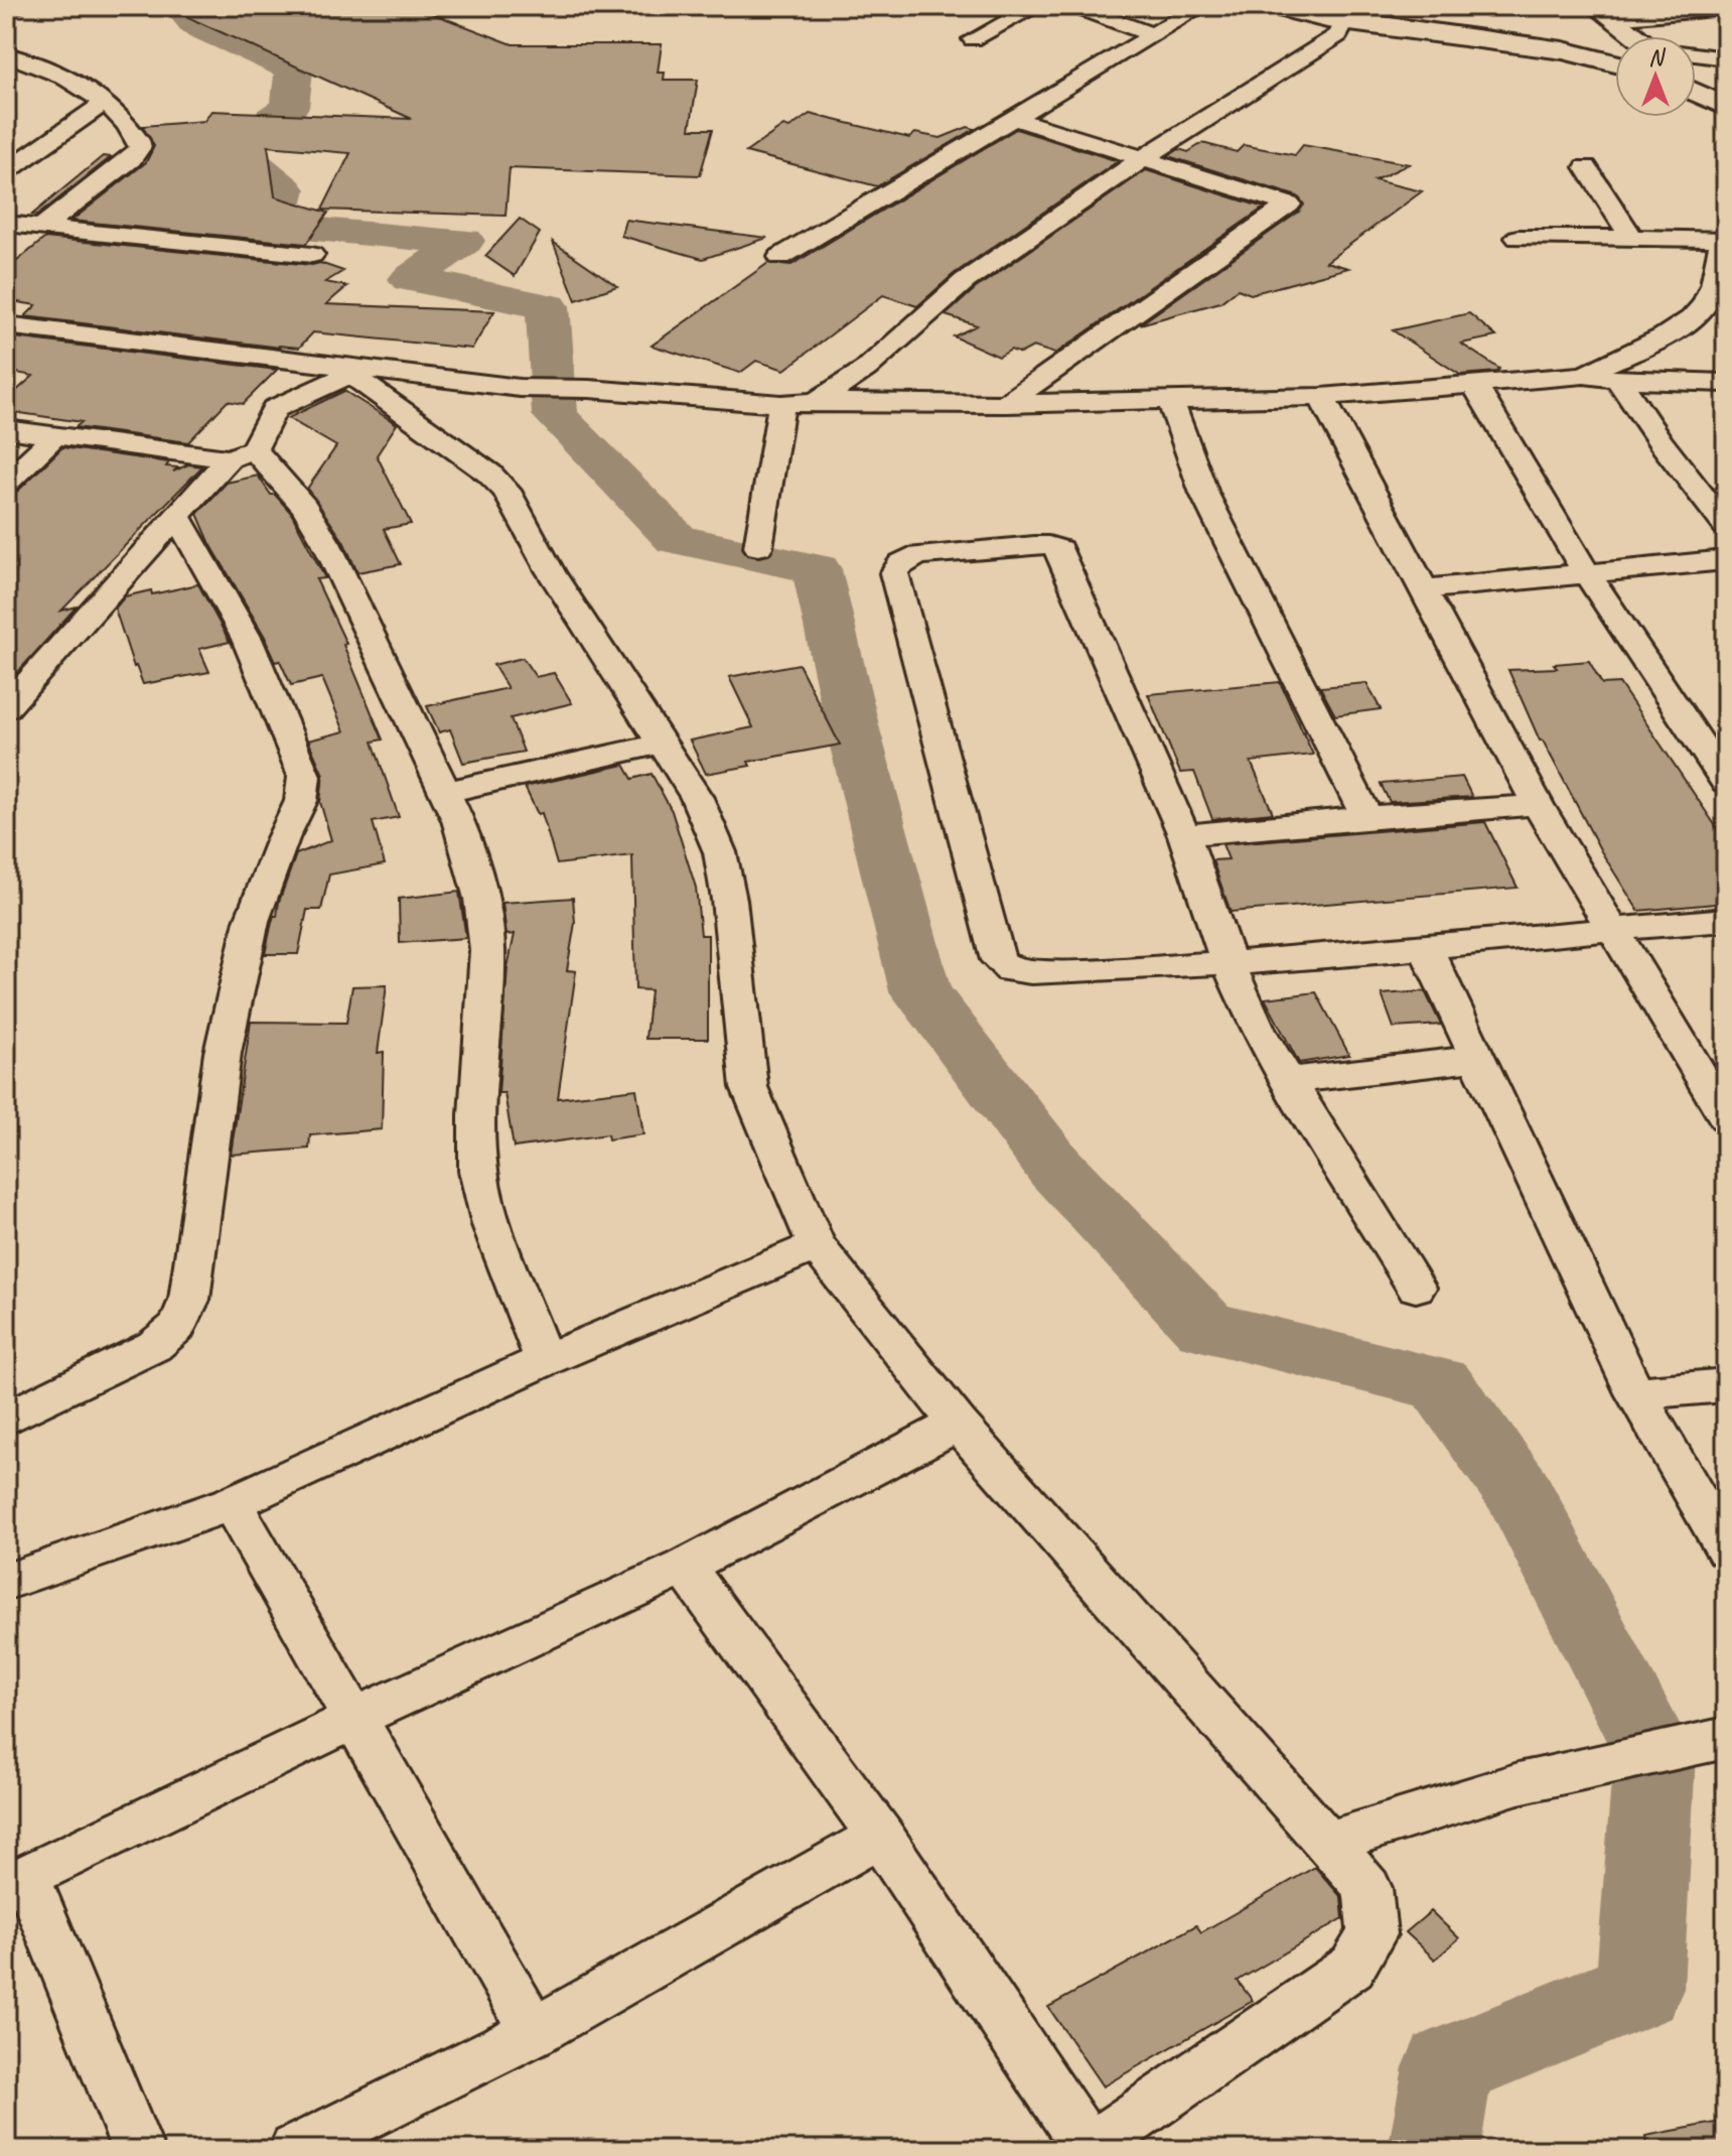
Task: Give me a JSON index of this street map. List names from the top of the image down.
{
  "north": "top"
}
